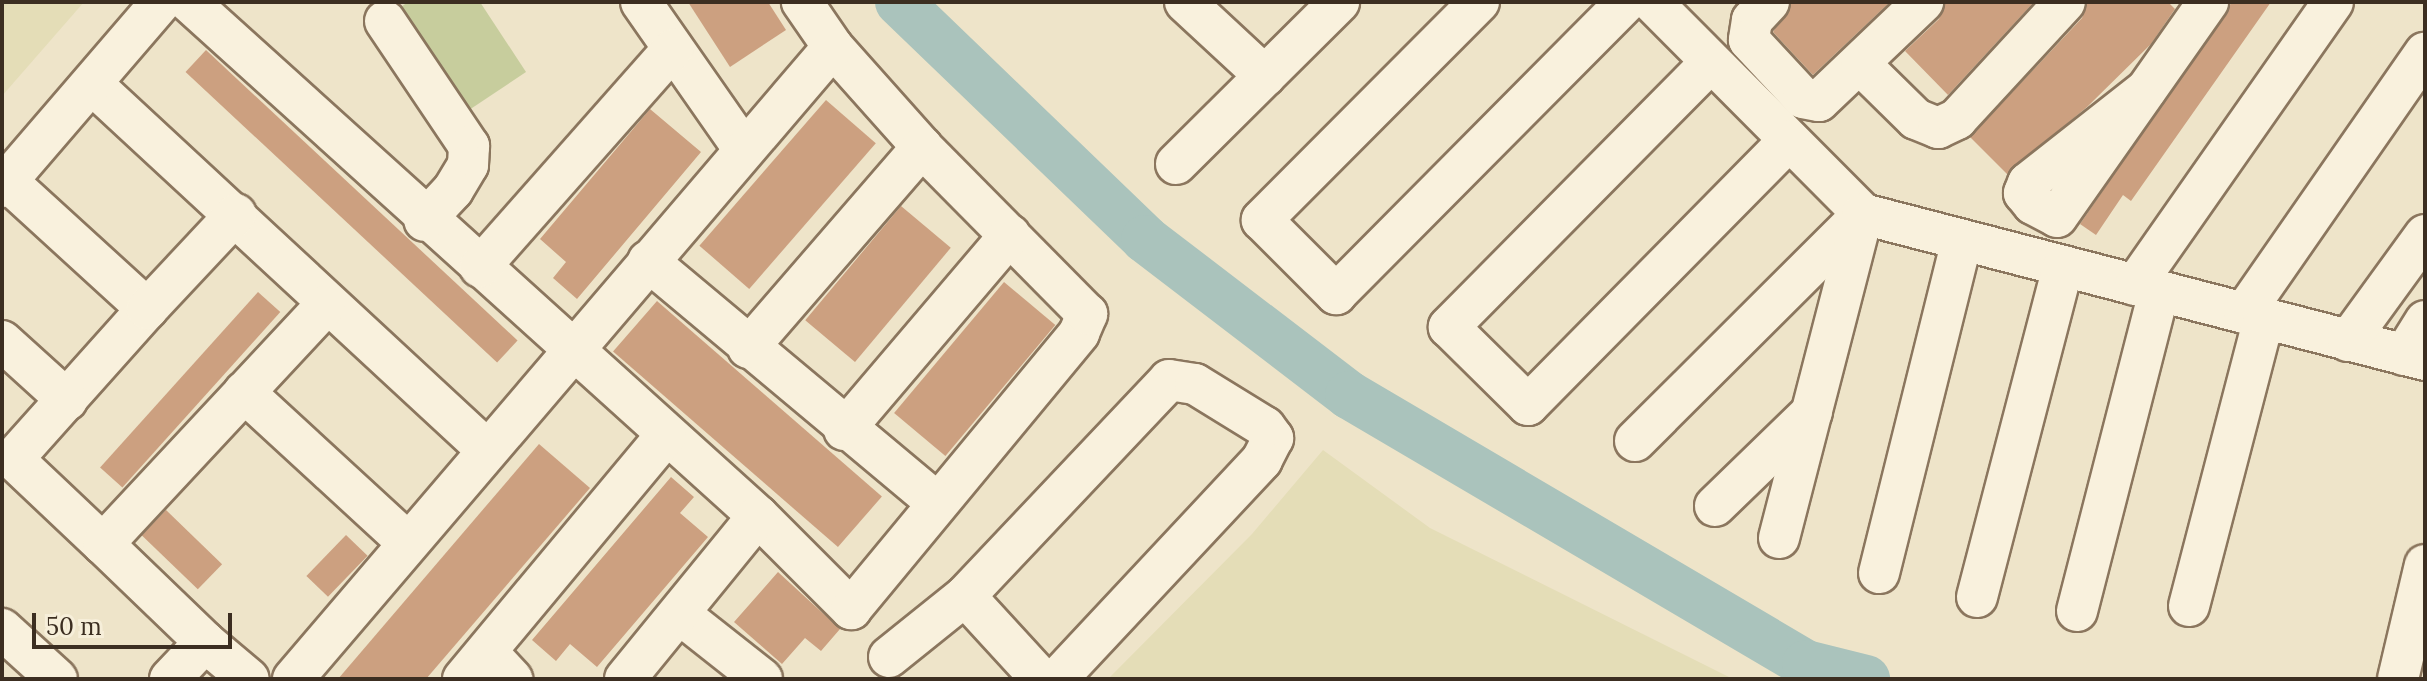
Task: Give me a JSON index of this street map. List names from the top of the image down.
{
  "scale_bar": "50 m"
}
